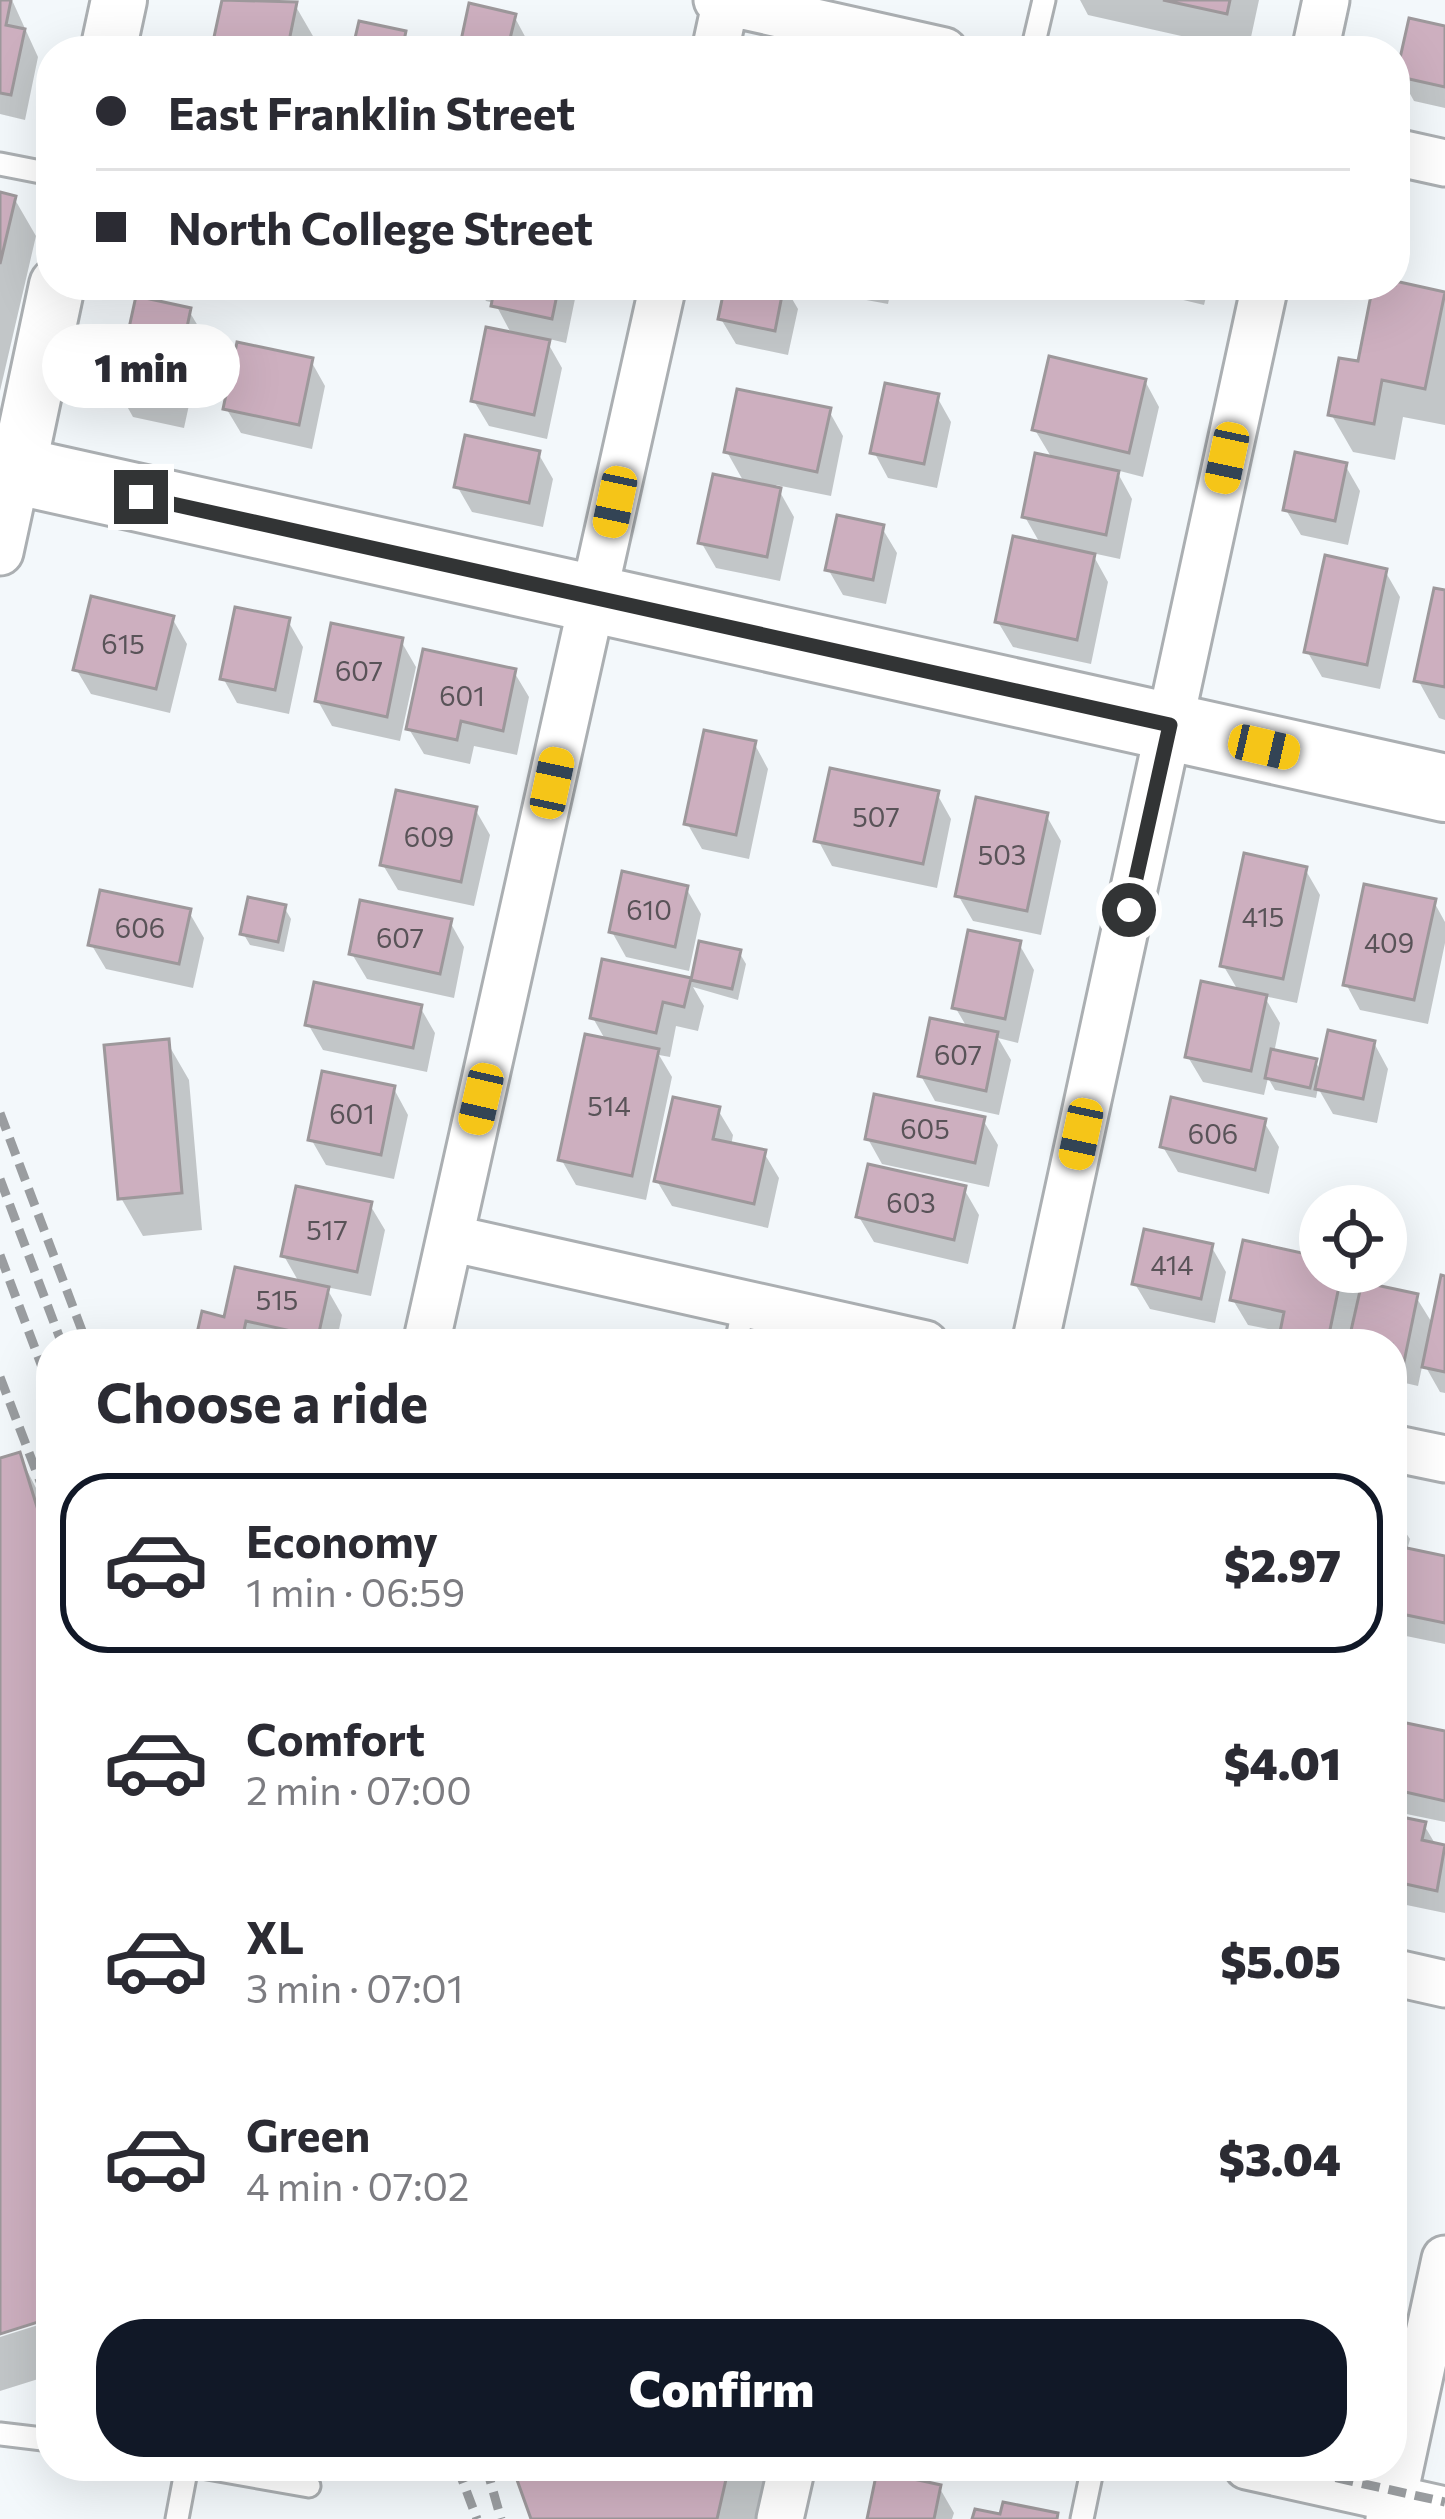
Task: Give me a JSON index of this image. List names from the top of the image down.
{
  "house_numbers": [
    "615",
    "607",
    "601",
    "507",
    "609",
    "503",
    "610",
    "415",
    "606",
    "607",
    "409",
    "607",
    "514",
    "601",
    "605",
    "606",
    "603",
    "517",
    "414",
    "515"
  ],
  "page": {
    "banner": ["East Franklin Street", "North College Street"],
    "bubble": "1 min",
    "heading": "Choose a ride",
    "list": [
      {
        "name": "Economy",
        "note": "1 min · 06:59",
        "value": "$2.97"
      },
      {
        "name": "Comfort",
        "note": "2 min · 07:00",
        "value": "$4.01"
      },
      {
        "name": "XL",
        "note": "3 min · 07:01",
        "value": "$5.05"
      },
      {
        "name": "Green",
        "note": "4 min · 07:02",
        "value": "$3.04"
      }
    ],
    "buttons": "Confirm"
  }
}
